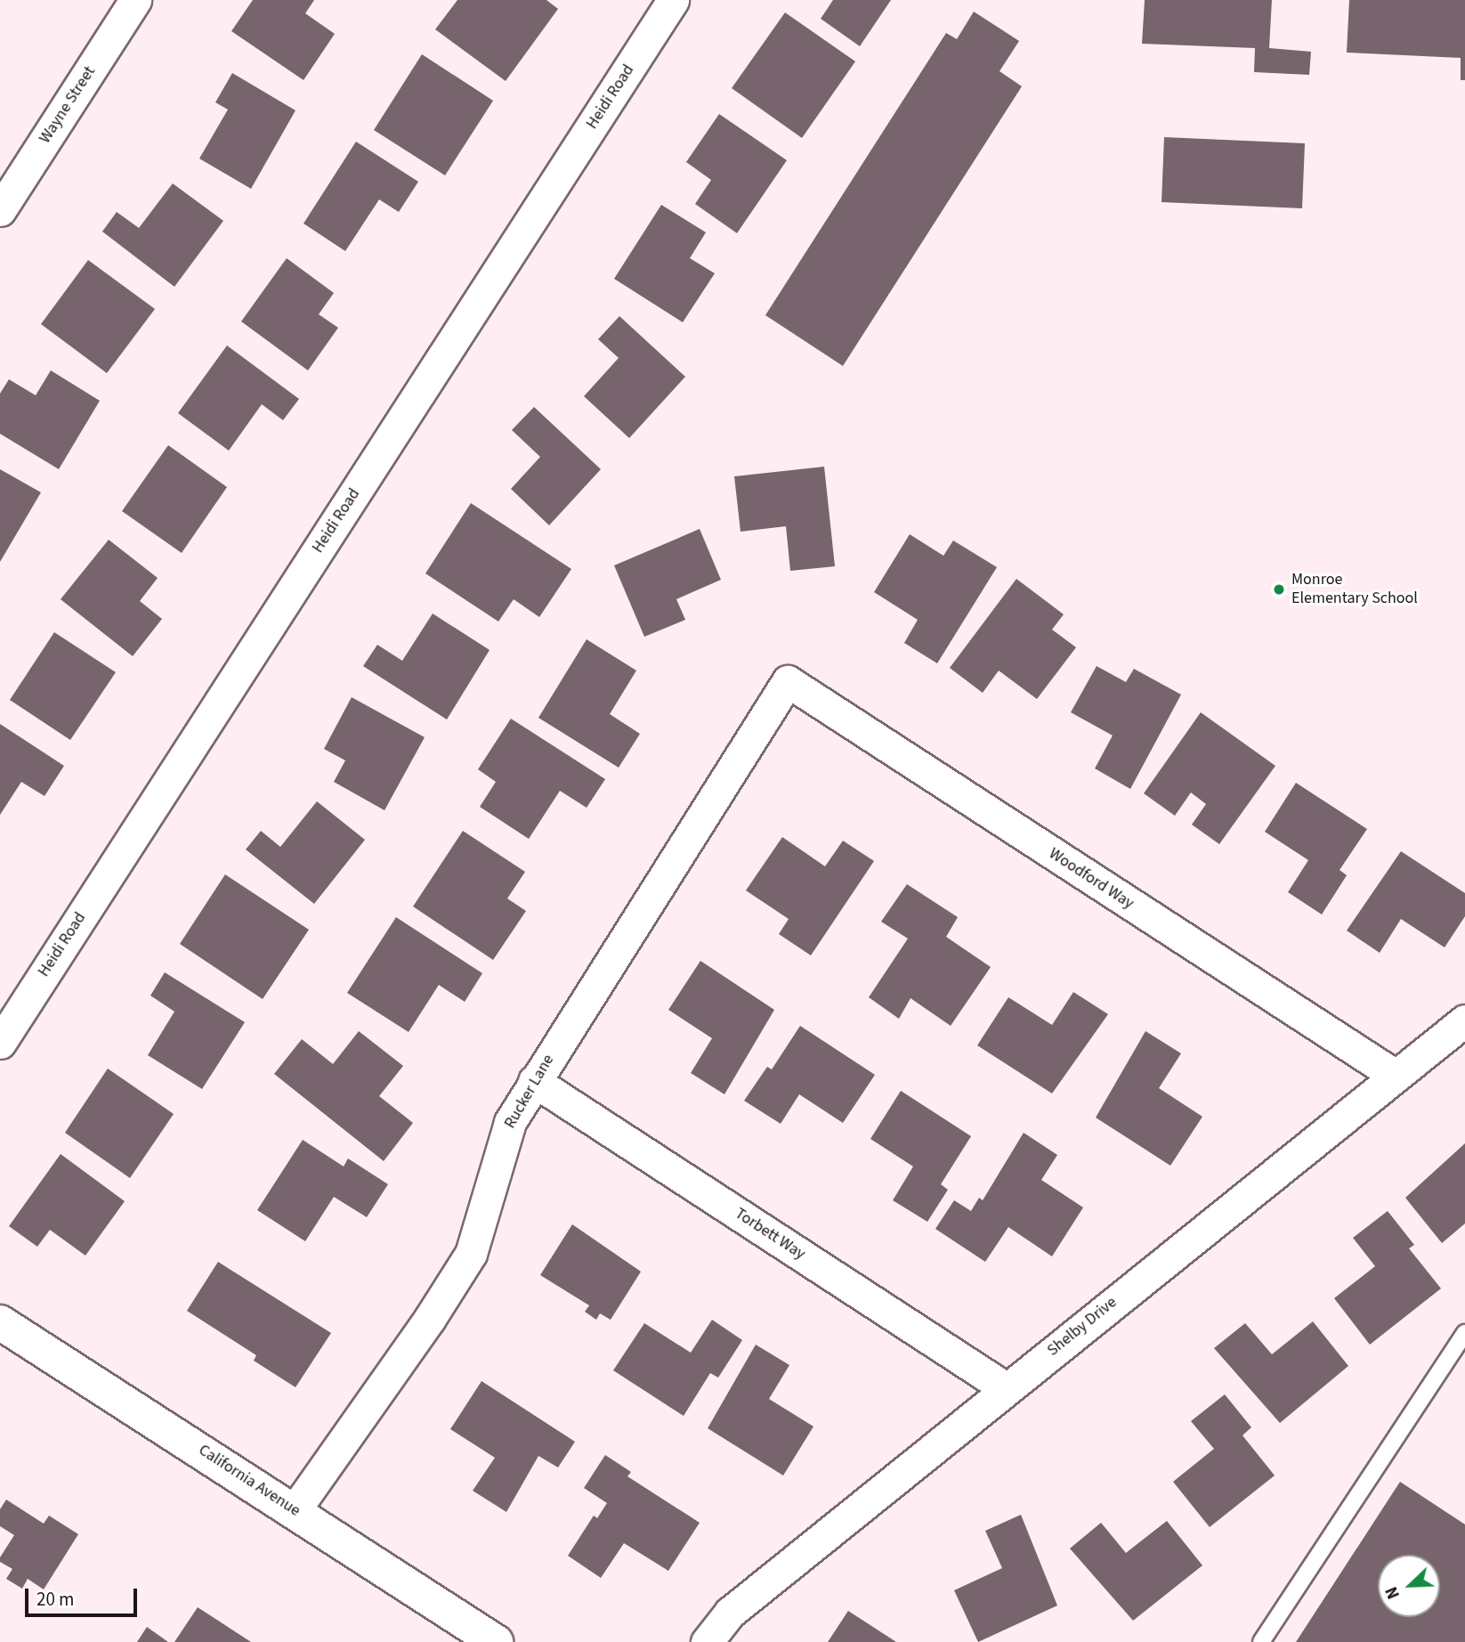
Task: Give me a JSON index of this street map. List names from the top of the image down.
{
  "streets": {
    "main road": ["California Avenue"],
    "street": [
      "Heidi Road",
      "Wayne Street",
      "Woodford Way",
      "Rucker Lane",
      "Torbett Way",
      "Shelby Drive"
    ]
  },
  "crossings": [
    ["Woodford Way", "Rucker Lane"],
    ["Woodford Way", "Shelby Drive"],
    ["Rucker Lane", "Torbett Way"],
    ["Rucker Lane", "California Avenue"],
    ["Torbett Way", "Shelby Drive"]
  ],
  "places": ["Monroe Elementary School"],
  "scale_bar": "20 m",
  "north": "bottom left"
}
